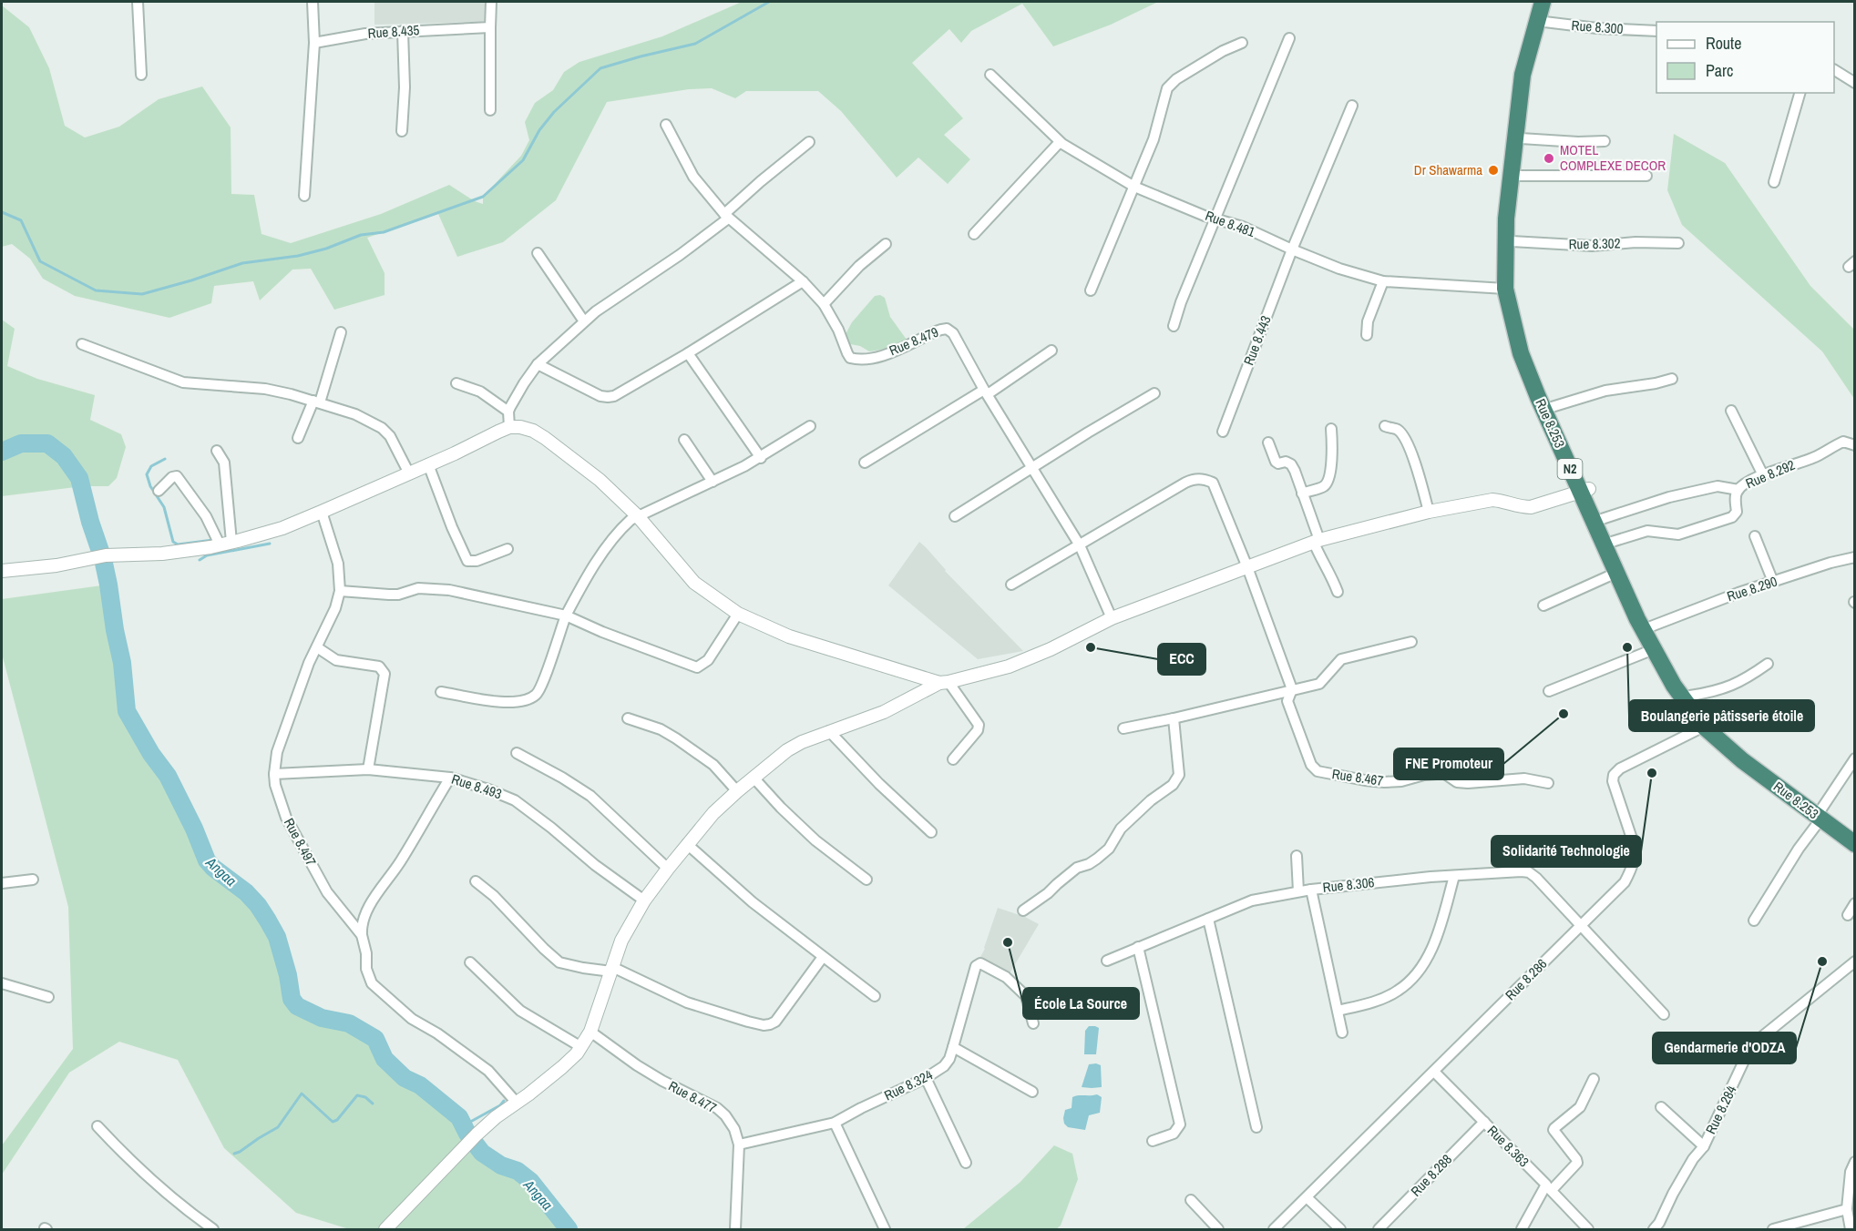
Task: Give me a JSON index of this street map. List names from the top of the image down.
{
  "streets": {
    "highway": ["Rue 8.253", "N2"],
    "street": [
      "Rue 8.300",
      "Rue 8.435",
      "Rue 8.481",
      "Rue 8.302",
      "Rue 8.443",
      "Rue 8.479",
      "Rue 8.292",
      "Rue 8.290",
      "Rue 8.467",
      "Rue 8.493",
      "Rue 8.497",
      "Rue 8.306",
      "Rue 8.286",
      "Rue 8.324",
      "Rue 8.477",
      "Rue 8.284",
      "Rue 8.363",
      "Rue 8.288"
    ]
  },
  "crossings": [
    ["Rue 8.300", "Rue 8.253"],
    ["Rue 8.481", "Rue 8.443"],
    ["Rue 8.481", "Rue 8.253"],
    ["Rue 8.302", "Rue 8.253"],
    ["Rue 8.479", "Rue 8.467"],
    ["Rue 8.253", "Rue 8.292"],
    ["Rue 8.253", "Rue 8.290"],
    ["Rue 8.253", "Rue 8.286"],
    ["Rue 8.493", "Rue 8.497"],
    ["Rue 8.306", "Rue 8.286"],
    ["Rue 8.286", "Rue 8.363"],
    ["Rue 8.324", "Rue 8.477"],
    ["Rue 8.363", "Rue 8.288"]
  ],
  "water": ["Angaa"],
  "places": [
    "MOTEL COMPLEXE DECOR",
    "Dr Shawarma",
    "ECC",
    "Boulangerie pâtisserie étoile",
    "FNE Promoteur",
    "Solidarité Technologie",
    "École La Source",
    "Gendarmerie d'ODZA"
  ],
  "legend": ["Route", "Parc"]
}
